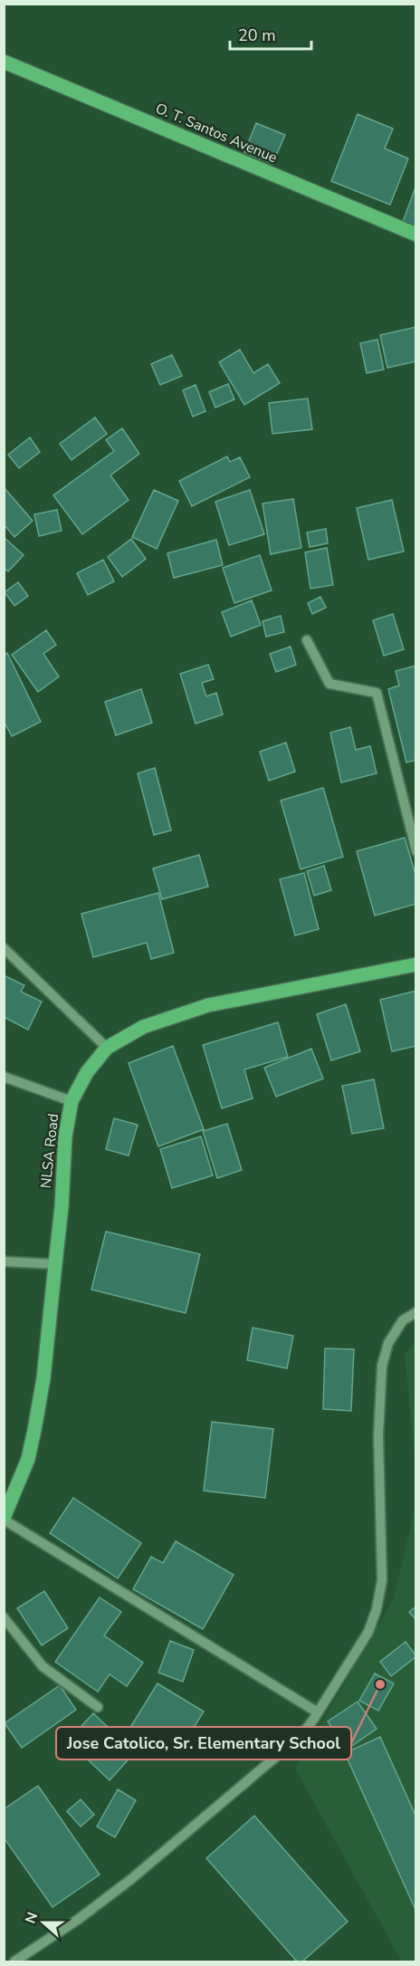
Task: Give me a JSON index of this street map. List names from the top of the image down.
{
  "streets": {
    "main road": ["O. T. Santos Avenue", "NLSA Road"]
  },
  "places": ["Jose Catolico, Sr. Elementary School"],
  "scale_bar": "20 m",
  "north": "left"
}
